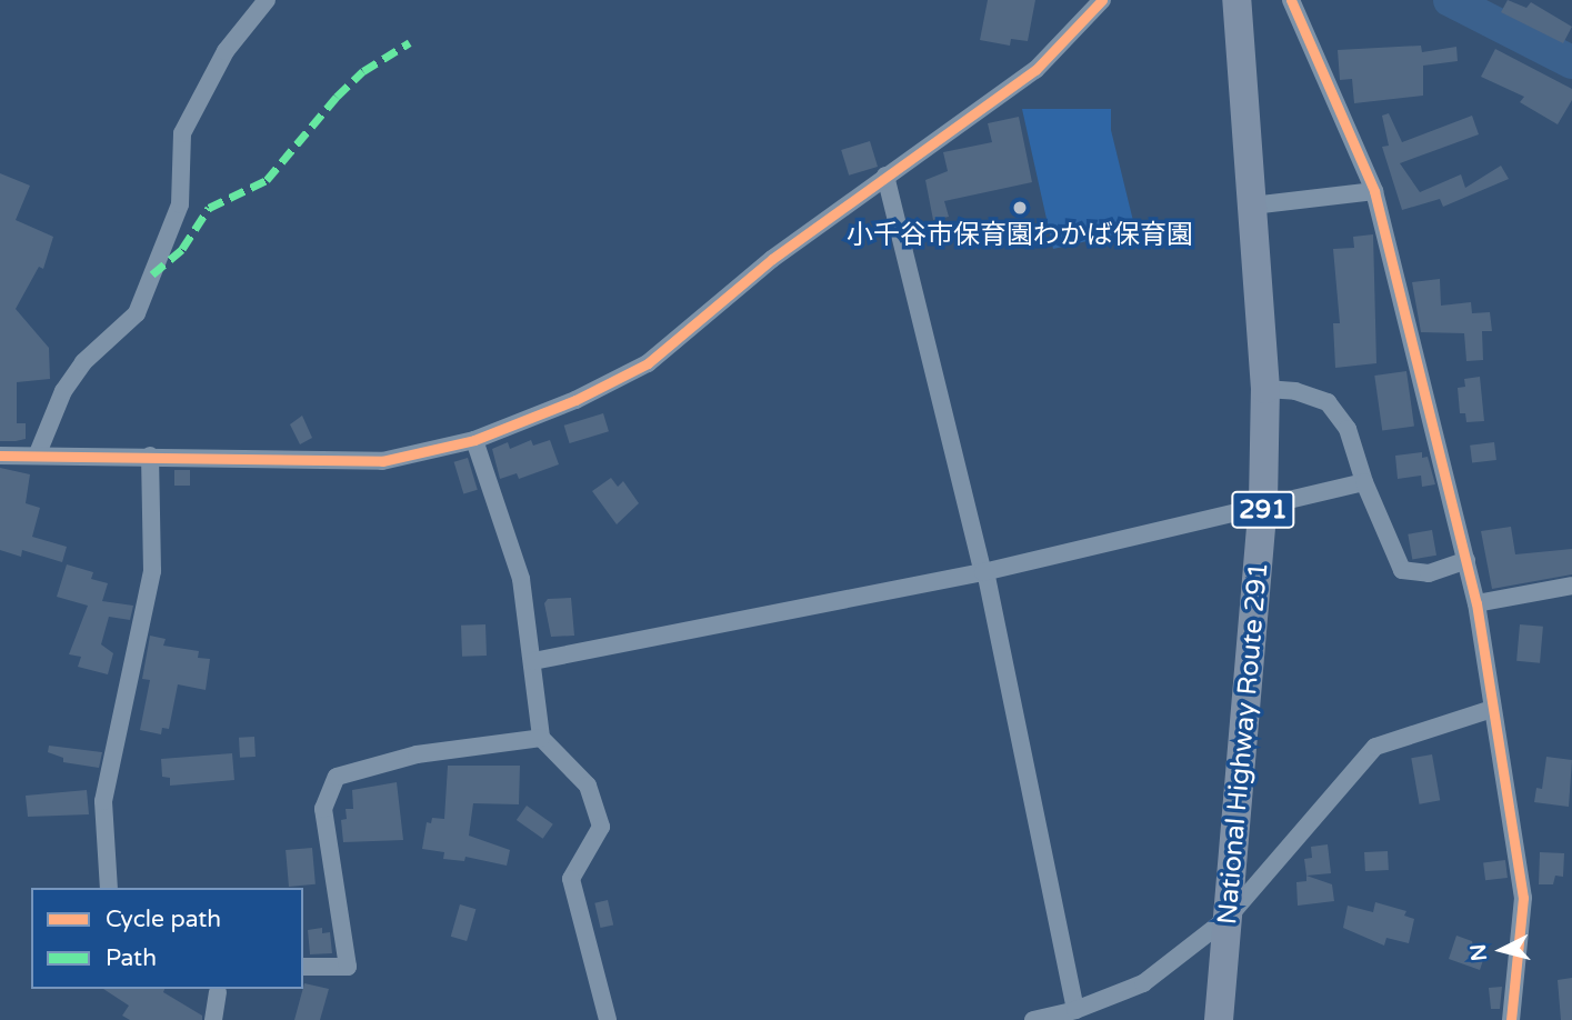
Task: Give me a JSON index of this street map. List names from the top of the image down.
{
  "streets": {
    "highway": ["291", "National Highway Route 291"]
  },
  "places": ["小千谷市保育園わかば保育園"],
  "legend": ["Cycle path", "Path"],
  "north": "left"
}
